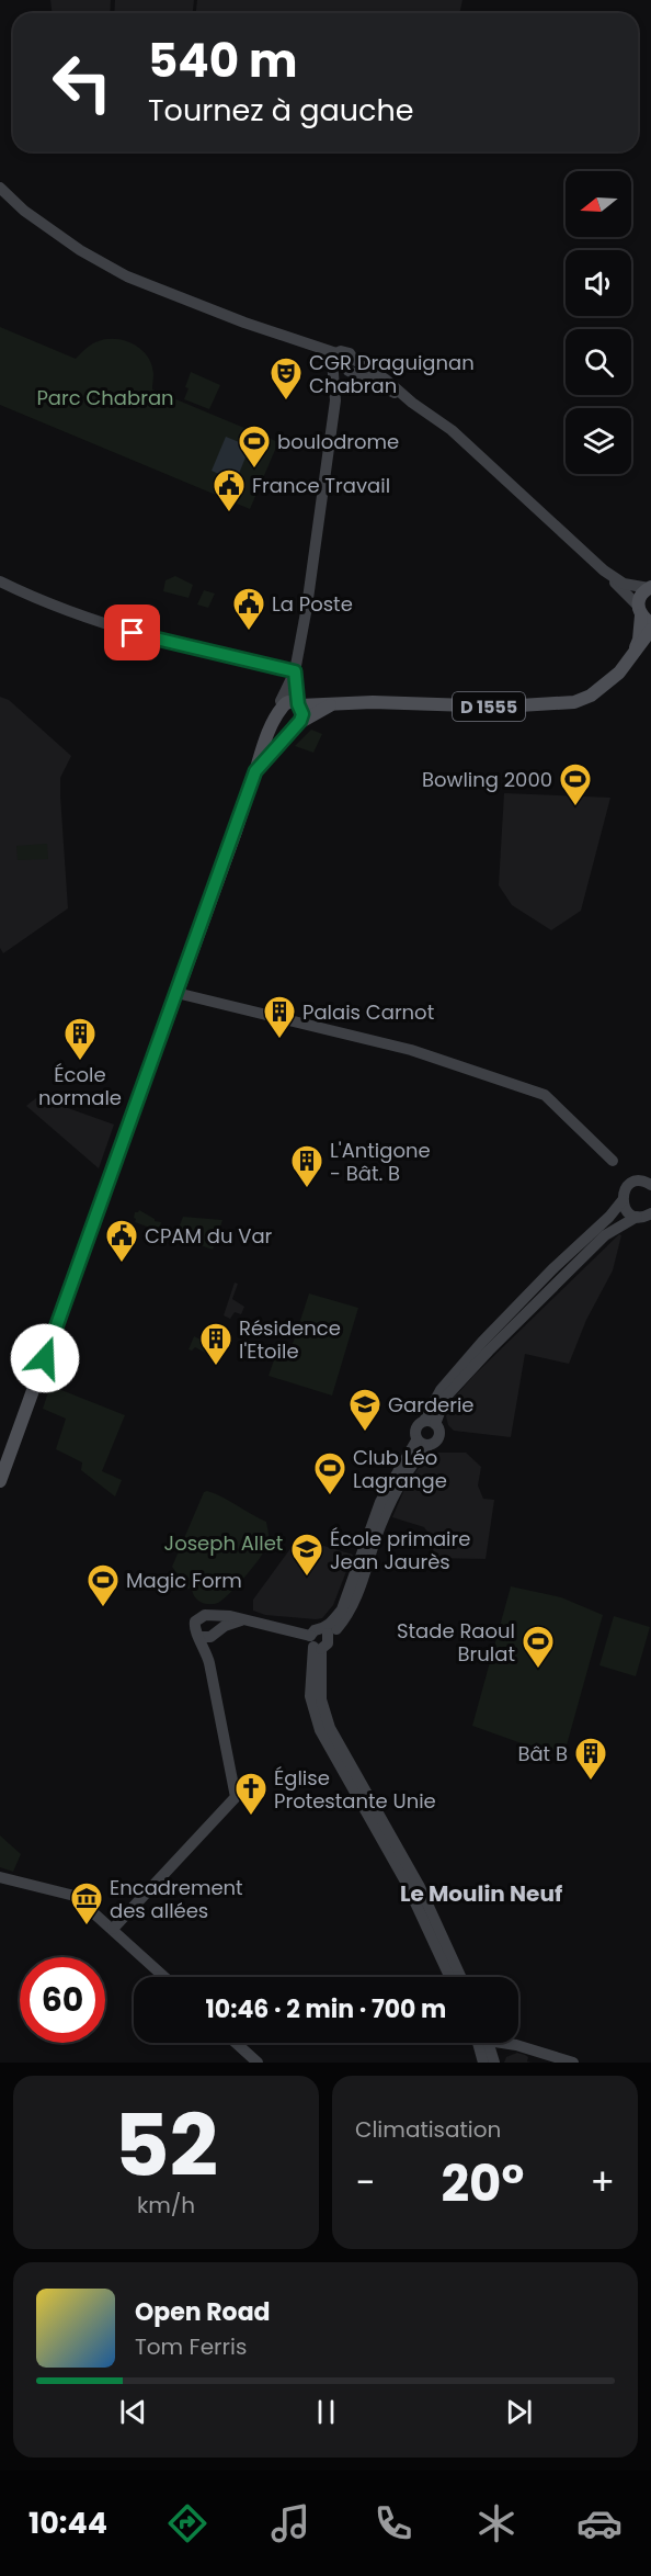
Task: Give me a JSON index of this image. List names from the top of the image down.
{
  "streets": {
    "main road": ["D 1555"]
  },
  "districts": ["Le Moulin Neuf"],
  "parks": ["Parc Chabran", "Joseph Allet"],
  "places": {
    "theatre": ["CGR Draguignan Chabran"],
    "sports": [
      "boulodrome",
      "Bowling 2000",
      "Club Léo Lagrange",
      "Magic Form",
      "Stade Raoul Brulat"
    ],
    "public building": ["France Travail", "La Poste", "CPAM du Var"],
    "building": [
      "Palais Carnot",
      "École normale",
      "L'Antigone - Bât. B",
      "Résidence l'Etoile",
      "Bât B"
    ],
    "school or university": ["Garderie", "École primaire Jean Jaurès"],
    "church": ["Église Protestante Unie"],
    "museum": ["Encadrement des allées"]
  },
  "north": "left",
  "page": {
    "turn": ["540 m", "Tournez à gauche"],
    "limit": "60",
    "trip": "10:46 · 2 min · 700 m",
    "tile": [
      ["52", "km/h"],
      "Climatisation"
    ],
    "heat": ["−", "20°", "+"],
    "song": ["Open Road", "Tom Ferris"],
    "tabs": "10:44"
  }
}
